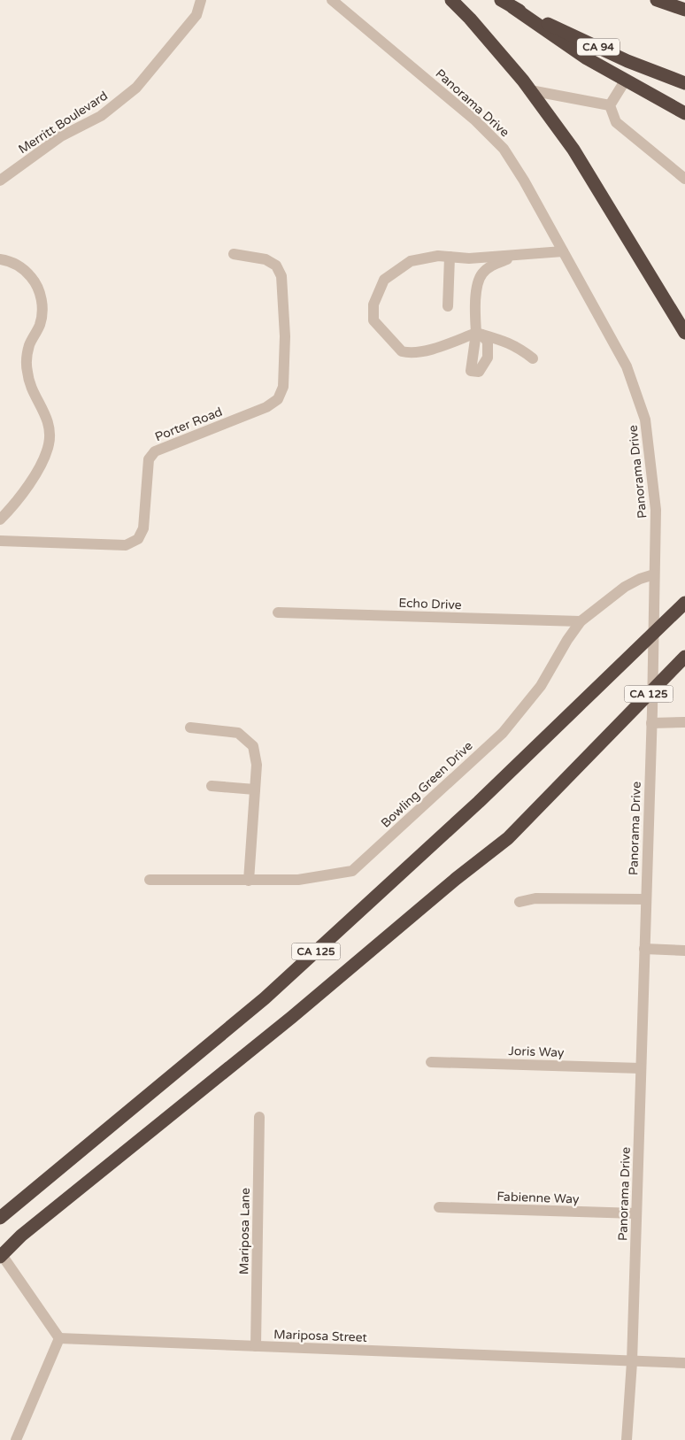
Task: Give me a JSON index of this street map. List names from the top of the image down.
{
  "streets": {
    "highway": ["CA 94", "CA 125"],
    "street": [
      "Panorama Drive",
      "Merritt Boulevard",
      "Porter Road",
      "Echo Drive",
      "Bowling Green Drive",
      "Joris Way",
      "Fabienne Way",
      "Mariposa Lane",
      "Mariposa Street"
    ]
  },
  "crossings": [
    ["Panorama Drive", "Bowling Green Drive"],
    ["Panorama Drive", "Joris Way"],
    ["Panorama Drive", "Fabienne Way"],
    ["Panorama Drive", "Mariposa Street"],
    ["Echo Drive", "Bowling Green Drive"],
    ["Mariposa Lane", "Mariposa Street"]
  ]
}
